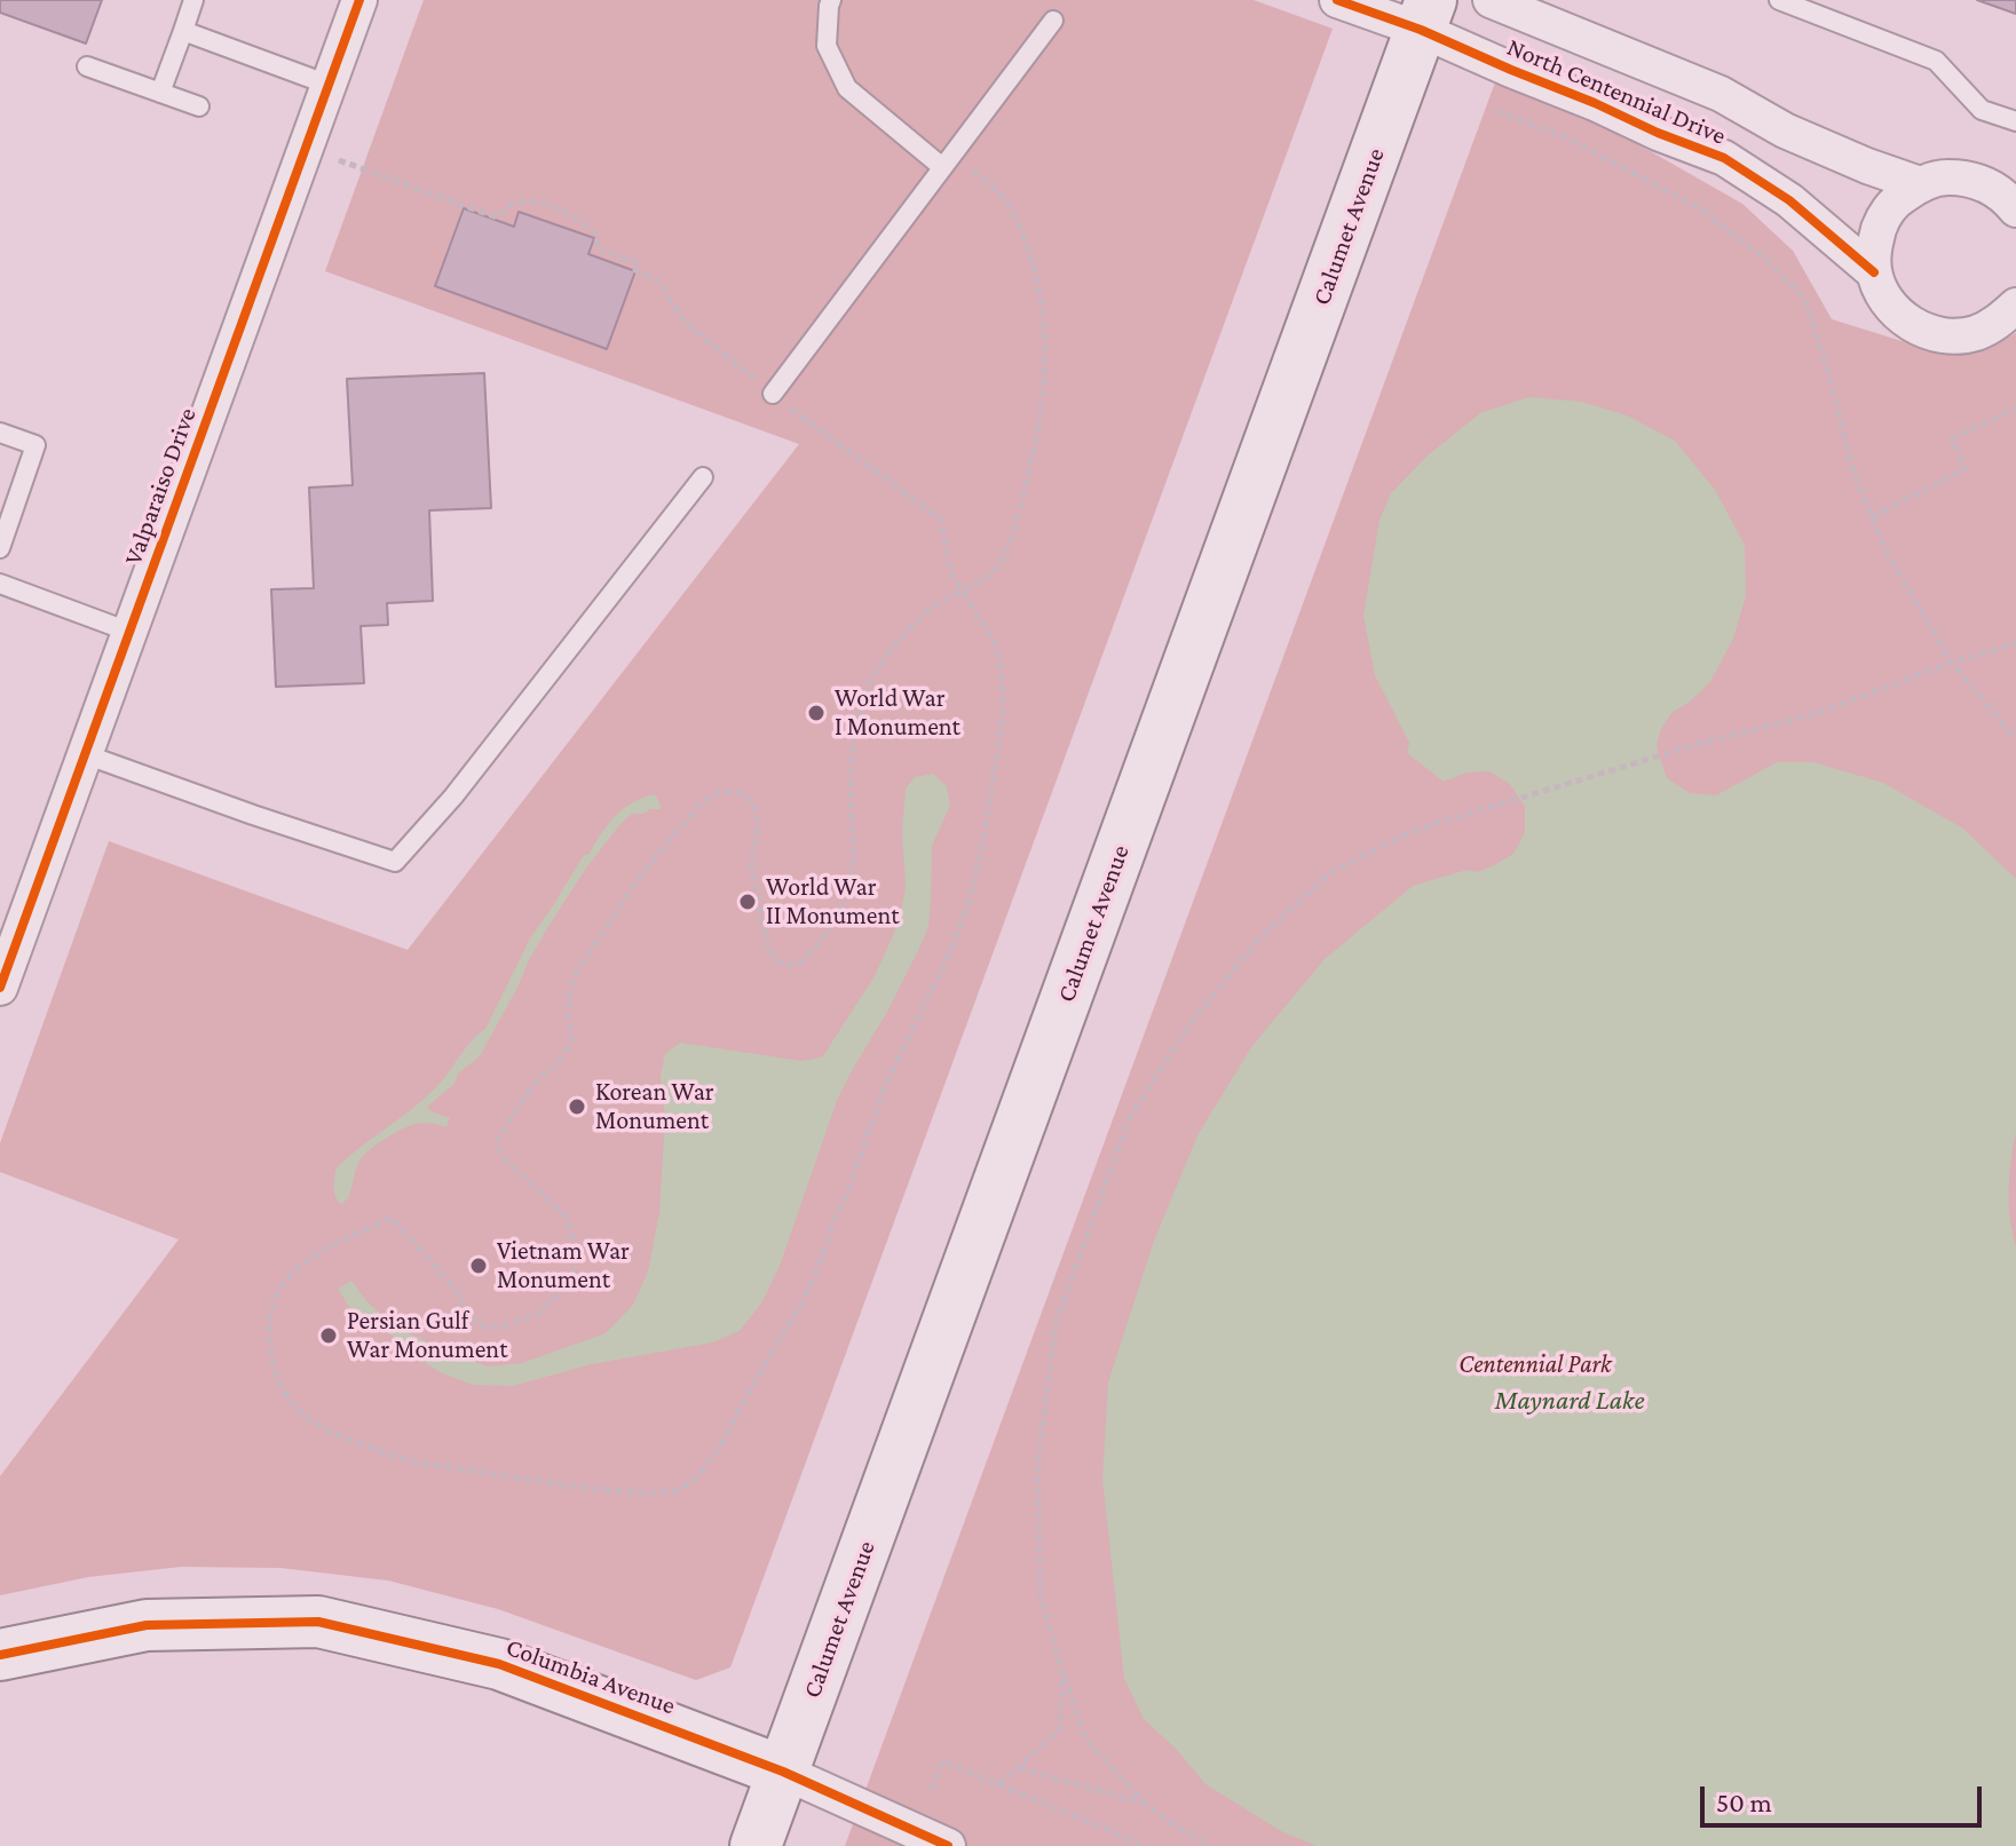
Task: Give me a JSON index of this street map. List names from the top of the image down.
{
  "streets": {
    "main road": ["Calumet Avenue", "Columbia Avenue"],
    "street": ["North Centennial Drive", "Valparaiso Drive"]
  },
  "crossings": [
    ["North Centennial Drive", "Calumet Avenue"],
    ["Calumet Avenue", "Columbia Avenue"]
  ],
  "water": ["Maynard Lake"],
  "parks": ["Centennial Park"],
  "places": [
    "World War I Monument",
    "World War II Monument",
    "Korean War Monument",
    "Vietnam War Monument",
    "Persian Gulf War Monument"
  ],
  "scale_bar": "50 m"
}
